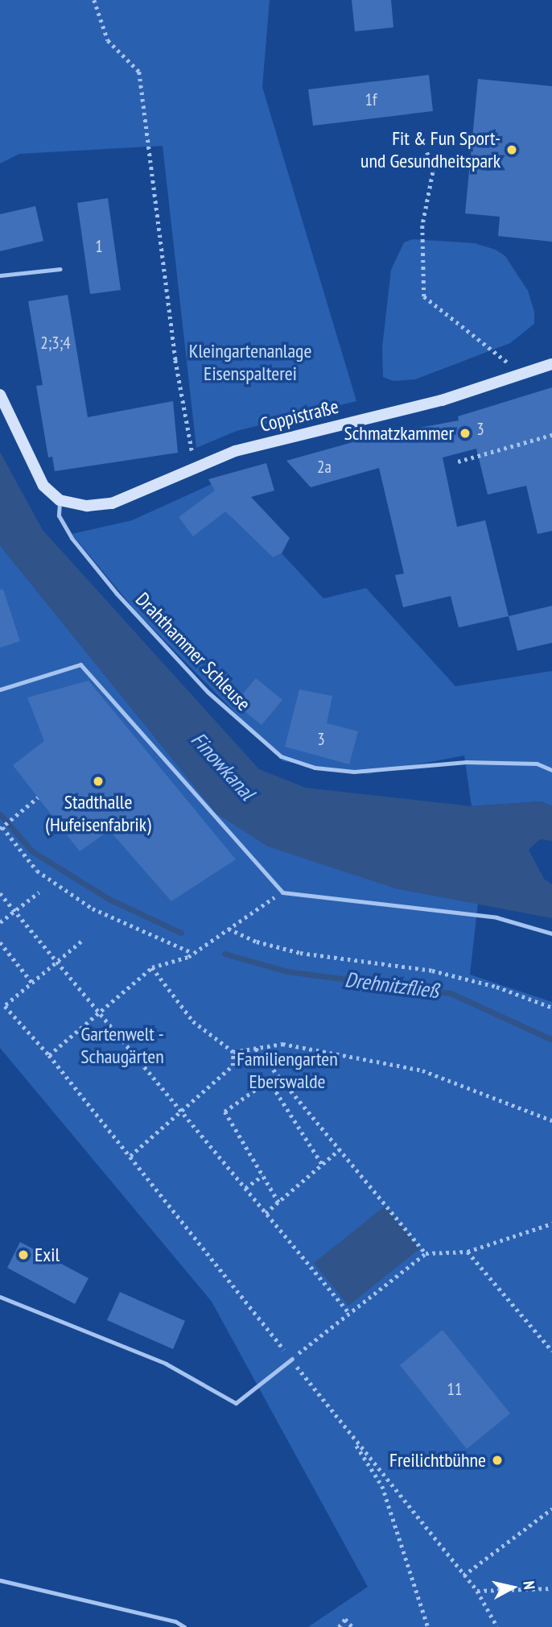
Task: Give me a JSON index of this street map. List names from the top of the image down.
{
  "streets": {
    "main road": ["Coppistraße"],
    "lane": ["Drahthammer Schleuse"]
  },
  "crossings": [
    ["Coppistraße", "Drahthammer Schleuse"]
  ],
  "water": ["Finowkanal", "Drehnitzfließ"],
  "parks": ["Kleingartenanlage Eisenspalterei", "Gartenwelt - Schaugärten", "Familiengarten Eberswalde"],
  "places": [
    "Fit & Fun Sport- und Gesundheitspark",
    "Schmatzkammer",
    "Stadthalle (Hufeisenfabrik)",
    "Exil",
    "Freilichtbühne"
  ],
  "house_numbers": [
    "1f",
    "1",
    "2;3;4",
    "3",
    "2a",
    "3",
    "11"
  ],
  "north": "right"
}
